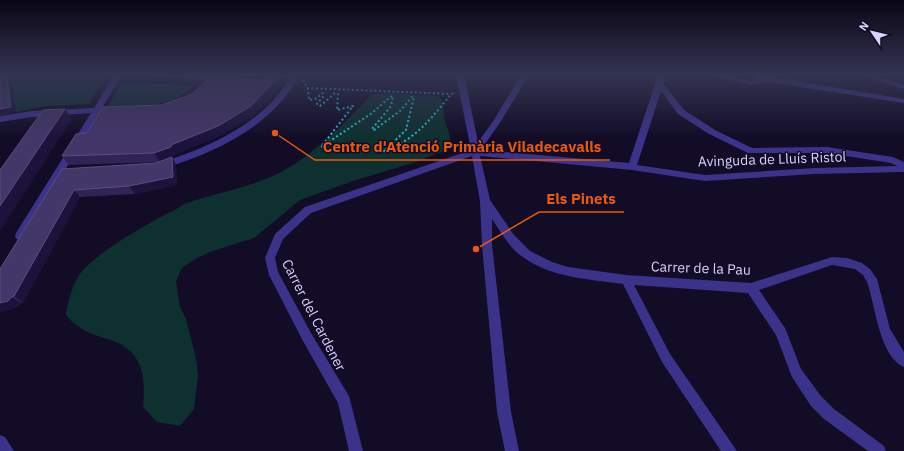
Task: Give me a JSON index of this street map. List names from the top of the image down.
{
  "streets": {
    "street": ["Avinguda de Lluís Ristol", "Carrer de la Pau", "Carrer del Cardener"]
  },
  "crossings": [
    ["Avinguda de Lluís Ristol", "Carrer del Cardener"]
  ],
  "places": ["Centre d'Atenció Primària Viladecavalls", "Els Pinets"],
  "north": "top left"
}
